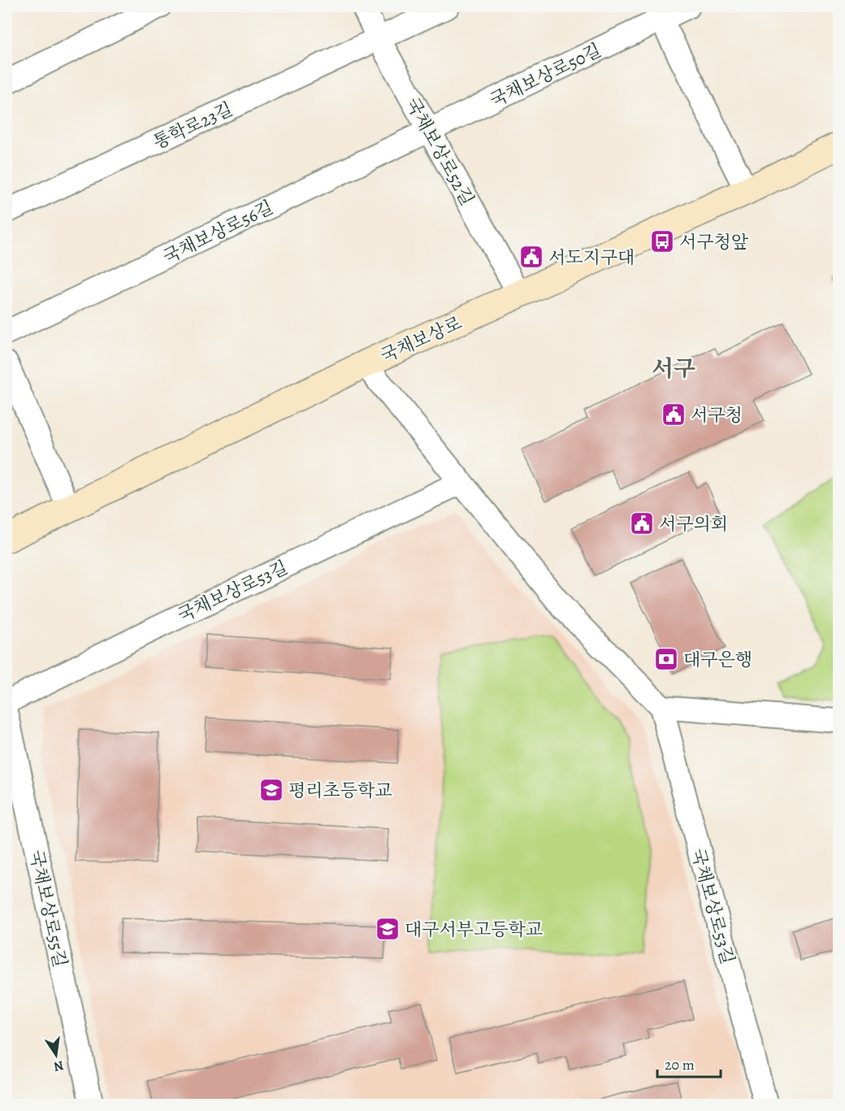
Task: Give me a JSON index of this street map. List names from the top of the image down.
{
  "streets": {
    "main road": ["국채보상로"],
    "street": [
      "국채보상로50길",
      "통학로23길",
      "국채보상로52길",
      "국채보상로56길",
      "국채보상로53길",
      "국채보상로55길"
    ]
  },
  "crossings": [
    ["국채보상로50길", "국채보상로52길"],
    ["국채보상로50길", "국채보상로56길"],
    ["통학로23길", "국채보상로52길"],
    ["국채보상로52길", "국채보상로56길"],
    ["국채보상로52길", "국채보상로"],
    ["국채보상로", "국채보상로53길"]
  ],
  "districts": ["서구"],
  "places": {
    "bus stop": ["서구청앞"],
    "public building": ["서도지구대", "서구청", "서구의회"],
    "bank": ["대구은행"],
    "school or university": ["평리초등학교", "대구서부고등학교"]
  },
  "scale_bar": "20 m",
  "north": "bottom"
}
